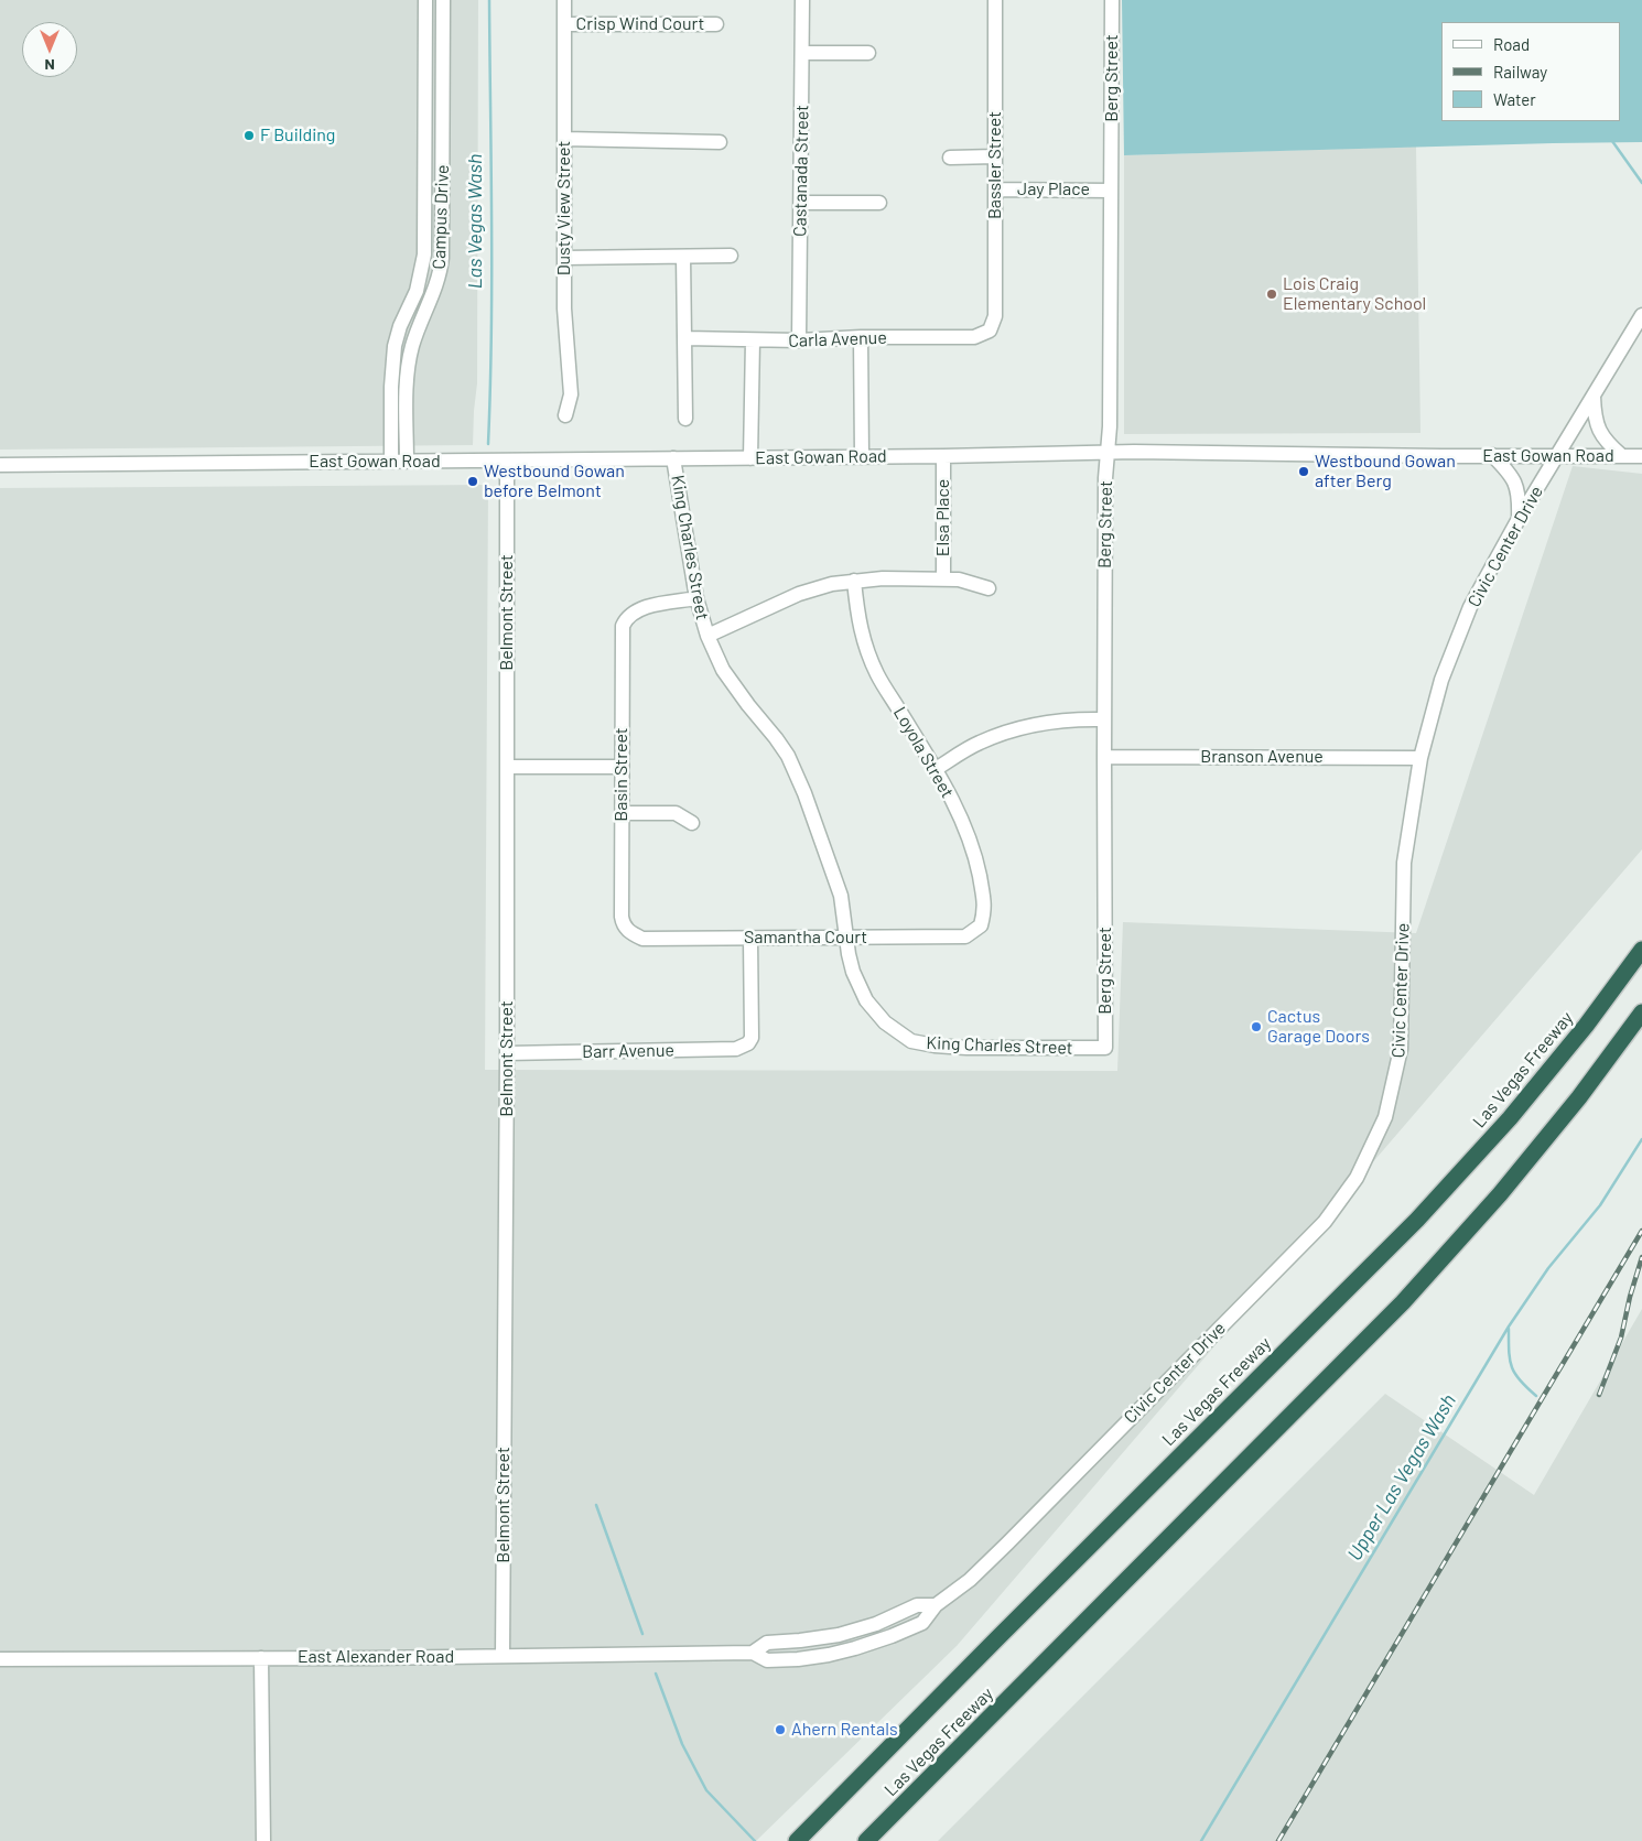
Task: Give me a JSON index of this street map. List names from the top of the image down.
{
  "streets": {
    "highway": ["Las Vegas Freeway"],
    "street": [
      "Crisp Wind Court",
      "Berg Street",
      "Bassler Street",
      "Castanada Street",
      "Jay Place",
      "Dusty View Street",
      "Campus Drive",
      "Carla Avenue",
      "East Gowan Road",
      "Elsa Place",
      "Civic Center Drive",
      "King Charles Street",
      "Belmont Street",
      "Loyola Street",
      "Branson Avenue",
      "Basin Street",
      "Samantha Court",
      "Barr Avenue",
      "East Alexander Road"
    ]
  },
  "crossings": [
    ["Crisp Wind Court", "Dusty View Street"],
    ["Berg Street", "Jay Place"],
    ["Berg Street", "East Gowan Road"],
    ["Berg Street", "King Charles Street"],
    ["Berg Street", "Branson Avenue"],
    ["Bassler Street", "Jay Place"],
    ["Bassler Street", "Carla Avenue"],
    ["Castanada Street", "Carla Avenue"],
    ["Campus Drive", "East Gowan Road"],
    ["East Gowan Road", "Elsa Place"],
    ["East Gowan Road", "Civic Center Drive"],
    ["East Gowan Road", "King Charles Street"],
    ["East Gowan Road", "Belmont Street"],
    ["Civic Center Drive", "Branson Avenue"],
    ["Civic Center Drive", "East Alexander Road"],
    ["King Charles Street", "Basin Street"],
    ["King Charles Street", "Samantha Court"],
    ["Belmont Street", "Barr Avenue"],
    ["Belmont Street", "East Alexander Road"],
    ["Loyola Street", "Samantha Court"],
    ["Basin Street", "Samantha Court"],
    ["Samantha Court", "Barr Avenue"]
  ],
  "water": ["Las Vegas Wash", "Upper Las Vegas Wash"],
  "places": [
    "F Building",
    "Lois Craig Elementary School",
    "Westbound Gowan after Berg",
    "Westbound Gowan before Belmont",
    "Cactus Garage Doors",
    "Ahern Rentals"
  ],
  "legend": ["Road", "Railway", "Water"],
  "north": "bottom"
}
